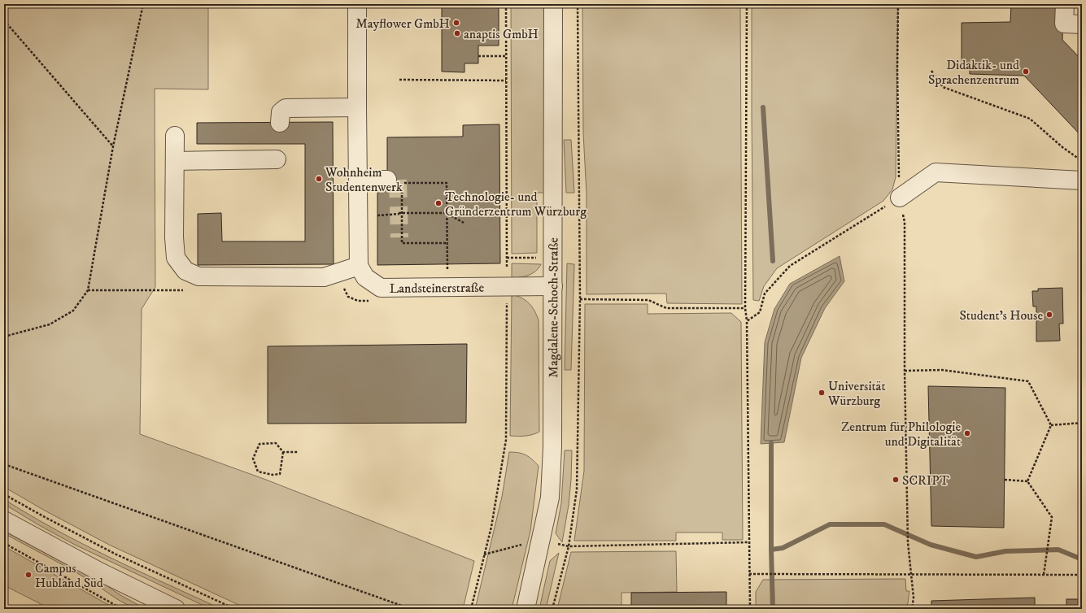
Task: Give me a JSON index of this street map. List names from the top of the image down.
{
  "streets": {
    "street": ["Landsteinerstraße", "Magdalene-Schoch-Straße"]
  },
  "crossings": [
    ["Landsteinerstraße", "Magdalene-Schoch-Straße"]
  ],
  "places": [
    "Mayflower GmbH",
    "anaptis GmbH",
    "Didaktik- und Sprachenzentrum",
    "Wohnheim Studentenwerk",
    "Technologie- und Gründerzentrum Würzburg",
    "Student's House",
    "Universität Würzburg",
    "Zentrum für Philologie und Digitalität",
    "SCRIPT",
    "Campus Hubland Süd"
  ]
}
